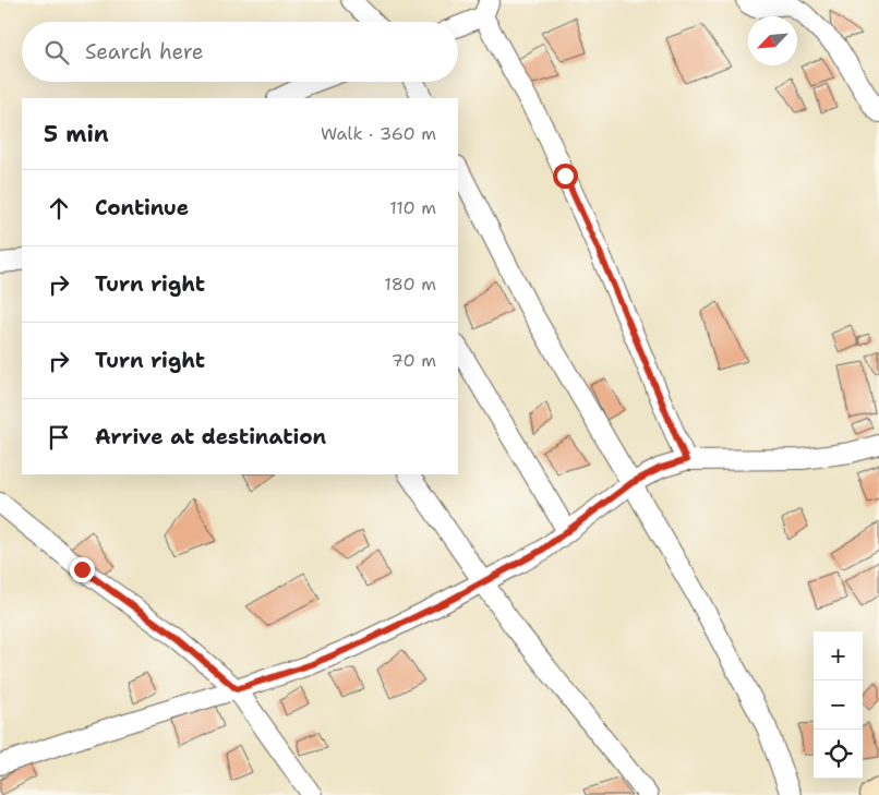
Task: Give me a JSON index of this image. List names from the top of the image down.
{
  "north": "bottom left",
  "page": {
    "search": "Search here",
    "heading": ["5 min", "Walk · 360 m"],
    "list": [
      ["Continue", "110 m"],
      ["Turn right", "180 m"],
      ["Turn right", "70 m"],
      "Arrive at destination"
    ],
    "map_buttons": ["+", "−"]
  }
}
